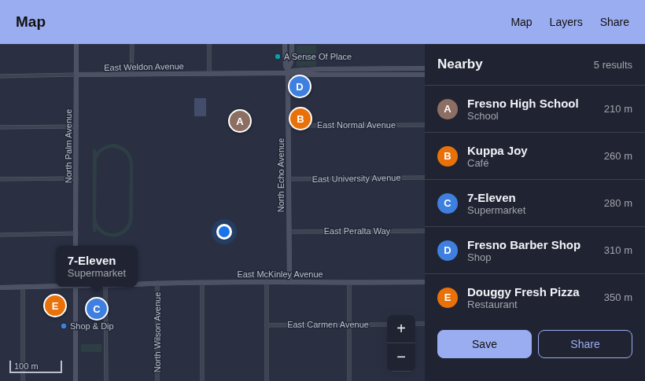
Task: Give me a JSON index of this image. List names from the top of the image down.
{
  "streets": {
    "street": [
      "East Weldon Avenue",
      "East Normal Avenue",
      "North Palm Avenue",
      "North Echo Avenue",
      "East University Avenue",
      "East Peralta Way",
      "East McKinley Avenue",
      "East Carmen Avenue",
      "North Wilson Avenue"
    ]
  },
  "crossings": [
    ["East Weldon Avenue", "North Palm Avenue"],
    ["East Weldon Avenue", "North Echo Avenue"],
    ["East Normal Avenue", "North Echo Avenue"],
    ["North Echo Avenue", "East University Avenue"],
    ["North Echo Avenue", "East Peralta Way"],
    ["North Echo Avenue", "East McKinley Avenue"],
    ["East McKinley Avenue", "North Wilson Avenue"]
  ],
  "places": ["A Sense Of Place", "Shop & Dip"],
  "scale_bar": "100 m",
  "page": {
    "header": "Map",
    "nav": ["Map", "Layers", "Share"],
    "heading": ["Nearby", "5 results"],
    "pins": [
      "D",
      "B",
      "A",
      "E",
      "C"
    ],
    "list": [
      {
        "mark": "A",
        "name": "Fresno High School",
        "note": "School",
        "value": "210 m"
      },
      {
        "mark": "B",
        "name": "Kuppa Joy",
        "note": "Café",
        "value": "260 m"
      },
      {
        "mark": "C",
        "name": "7-Eleven",
        "note": "Supermarket",
        "value": "280 m"
      },
      {
        "mark": "D",
        "name": "Fresno Barber Shop",
        "note": "Shop",
        "value": "310 m"
      },
      {
        "mark": "E",
        "name": "Douggy Fresh Pizza",
        "note": "Restaurant",
        "value": "350 m"
      }
    ],
    "popup": ["7-Eleven", "Supermarket"],
    "map_buttons": ["+", "−"],
    "buttons": ["Save", "Share"],
    "scale": "100 m"
  }
}
